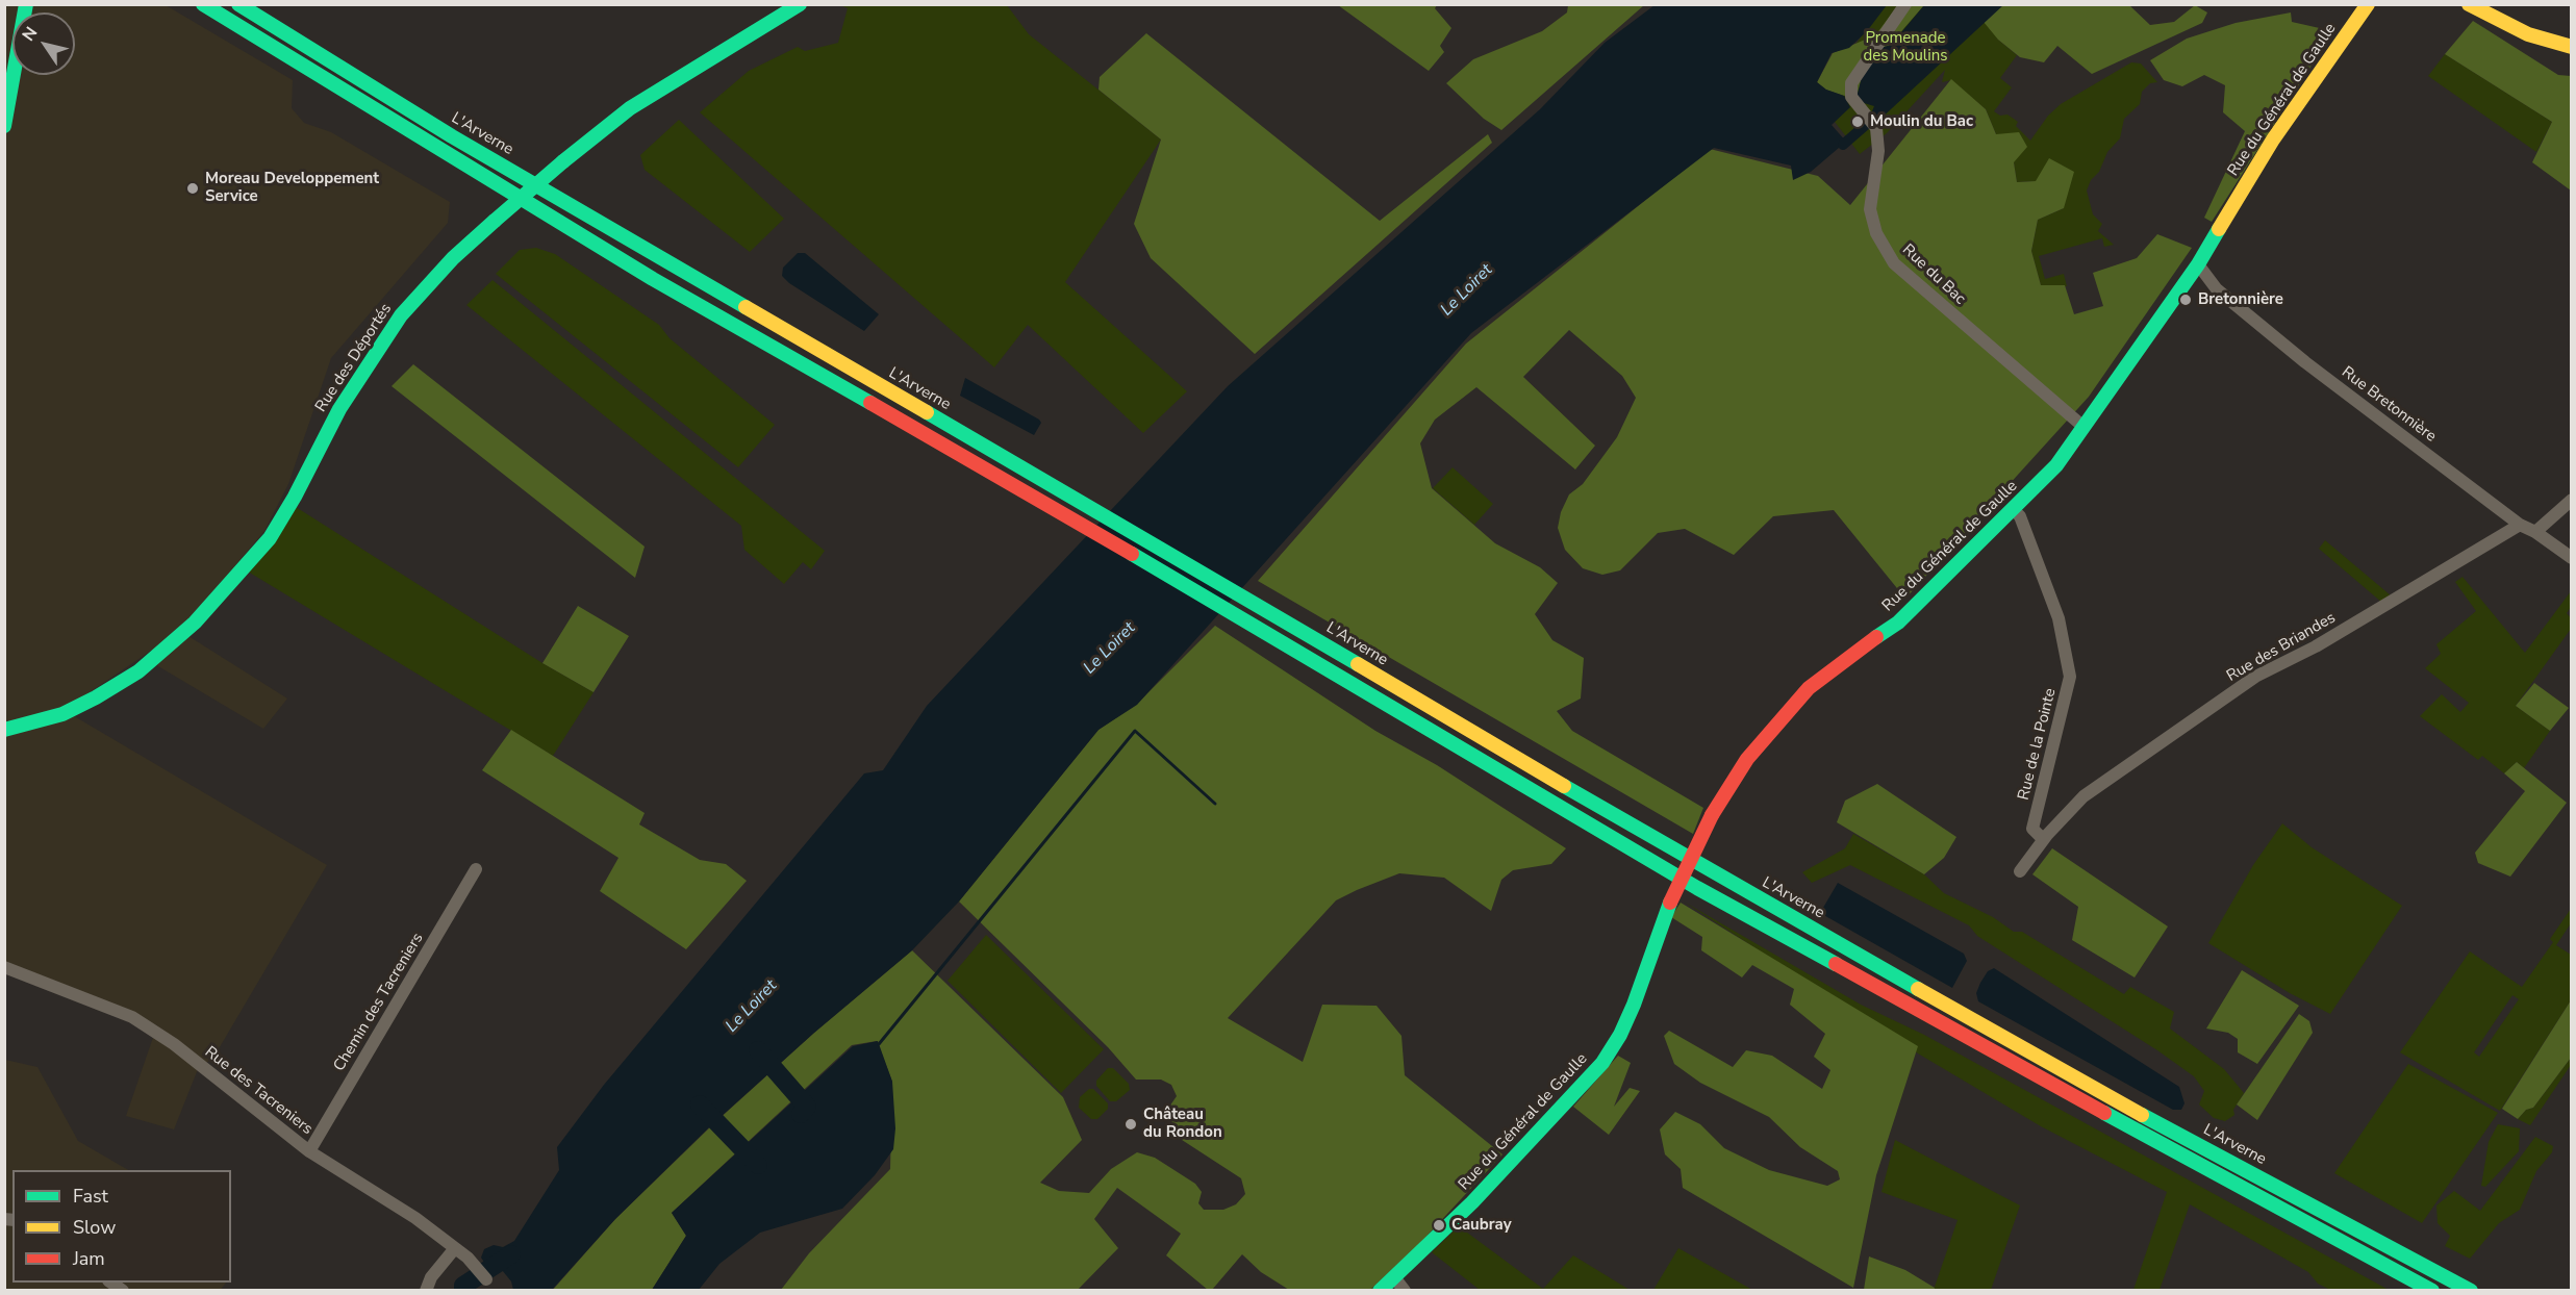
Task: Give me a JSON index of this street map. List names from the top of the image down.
{
  "streets": {
    "main road": ["Rue du Général de Gaulle", "L'Arverne", "Rue des Déportés"],
    "street": [
      "Rue du Bac",
      "Rue Bretonnière",
      "Rue des Briandes",
      "Rue de la Pointe",
      "Chemin des Tacreniers",
      "Rue des Tacreniers"
    ]
  },
  "crossings": [
    ["Rue du Général de Gaulle", "Rue du Bac"],
    ["Rue du Général de Gaulle", "Rue Bretonnière"],
    ["Rue du Général de Gaulle", "Rue de la Pointe"],
    ["Rue Bretonnière", "Rue des Briandes"],
    ["Rue des Briandes", "Rue de la Pointe"],
    ["Chemin des Tacreniers", "Rue des Tacreniers"]
  ],
  "water": ["Le Loiret"],
  "parks": ["Promenade des Moulins"],
  "places": [
    "Moulin du Bac",
    "Moreau Developpement Service",
    "Bretonnière",
    "Château du Rondon",
    "Caubray"
  ],
  "legend": ["Fast", "Slow", "Jam"],
  "north": "top left"
}
